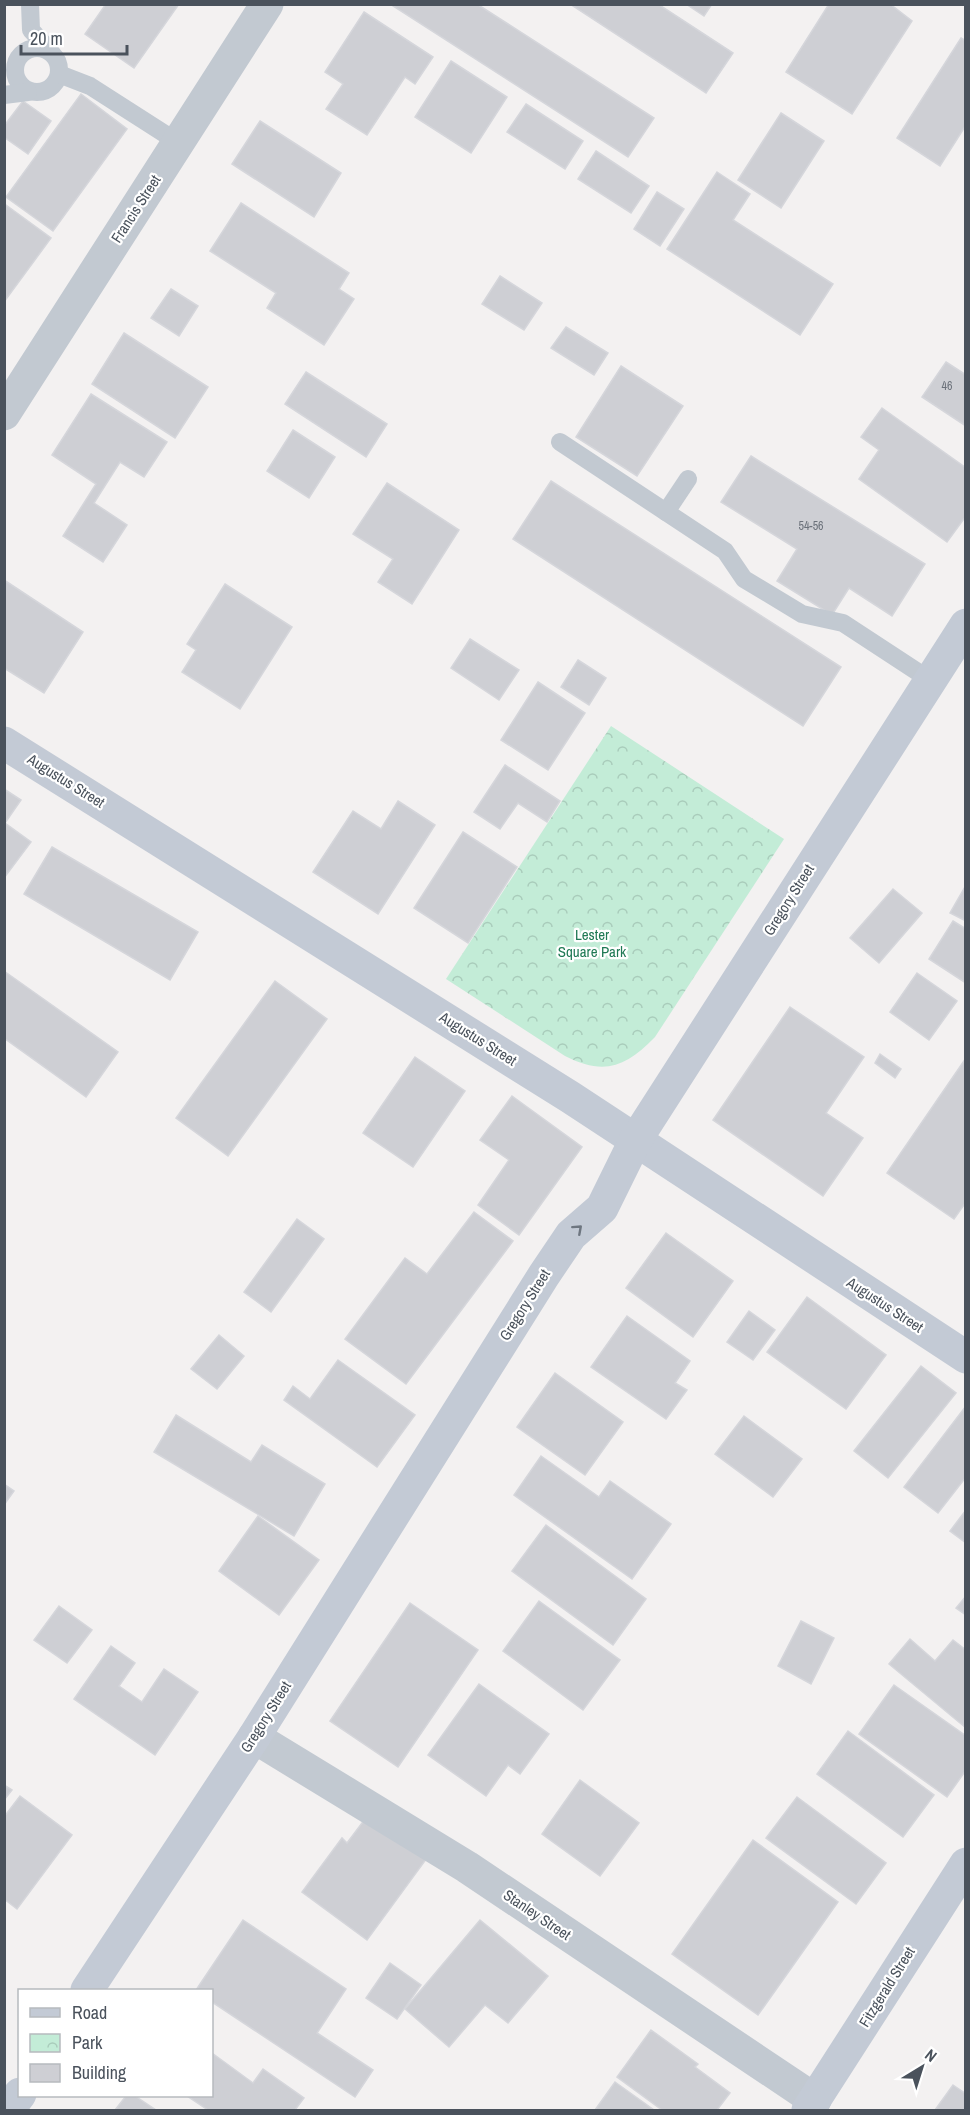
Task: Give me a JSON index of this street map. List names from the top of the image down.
{
  "streets": {
    "street": [
      "Francis Street",
      "Augustus Street",
      "Gregory Street",
      "Stanley Street",
      "Fitzgerald Street"
    ]
  },
  "crossings": [
    ["Augustus Street", "Gregory Street"],
    ["Gregory Street", "Stanley Street"],
    ["Stanley Street", "Fitzgerald Street"]
  ],
  "one_way": ["Gregory Street"],
  "parks": ["Lester Square Park"],
  "house_numbers": ["46", "54-56"],
  "legend": ["Road", "Park", "Building"],
  "scale_bar": "20 m",
  "north": "top right"
}
